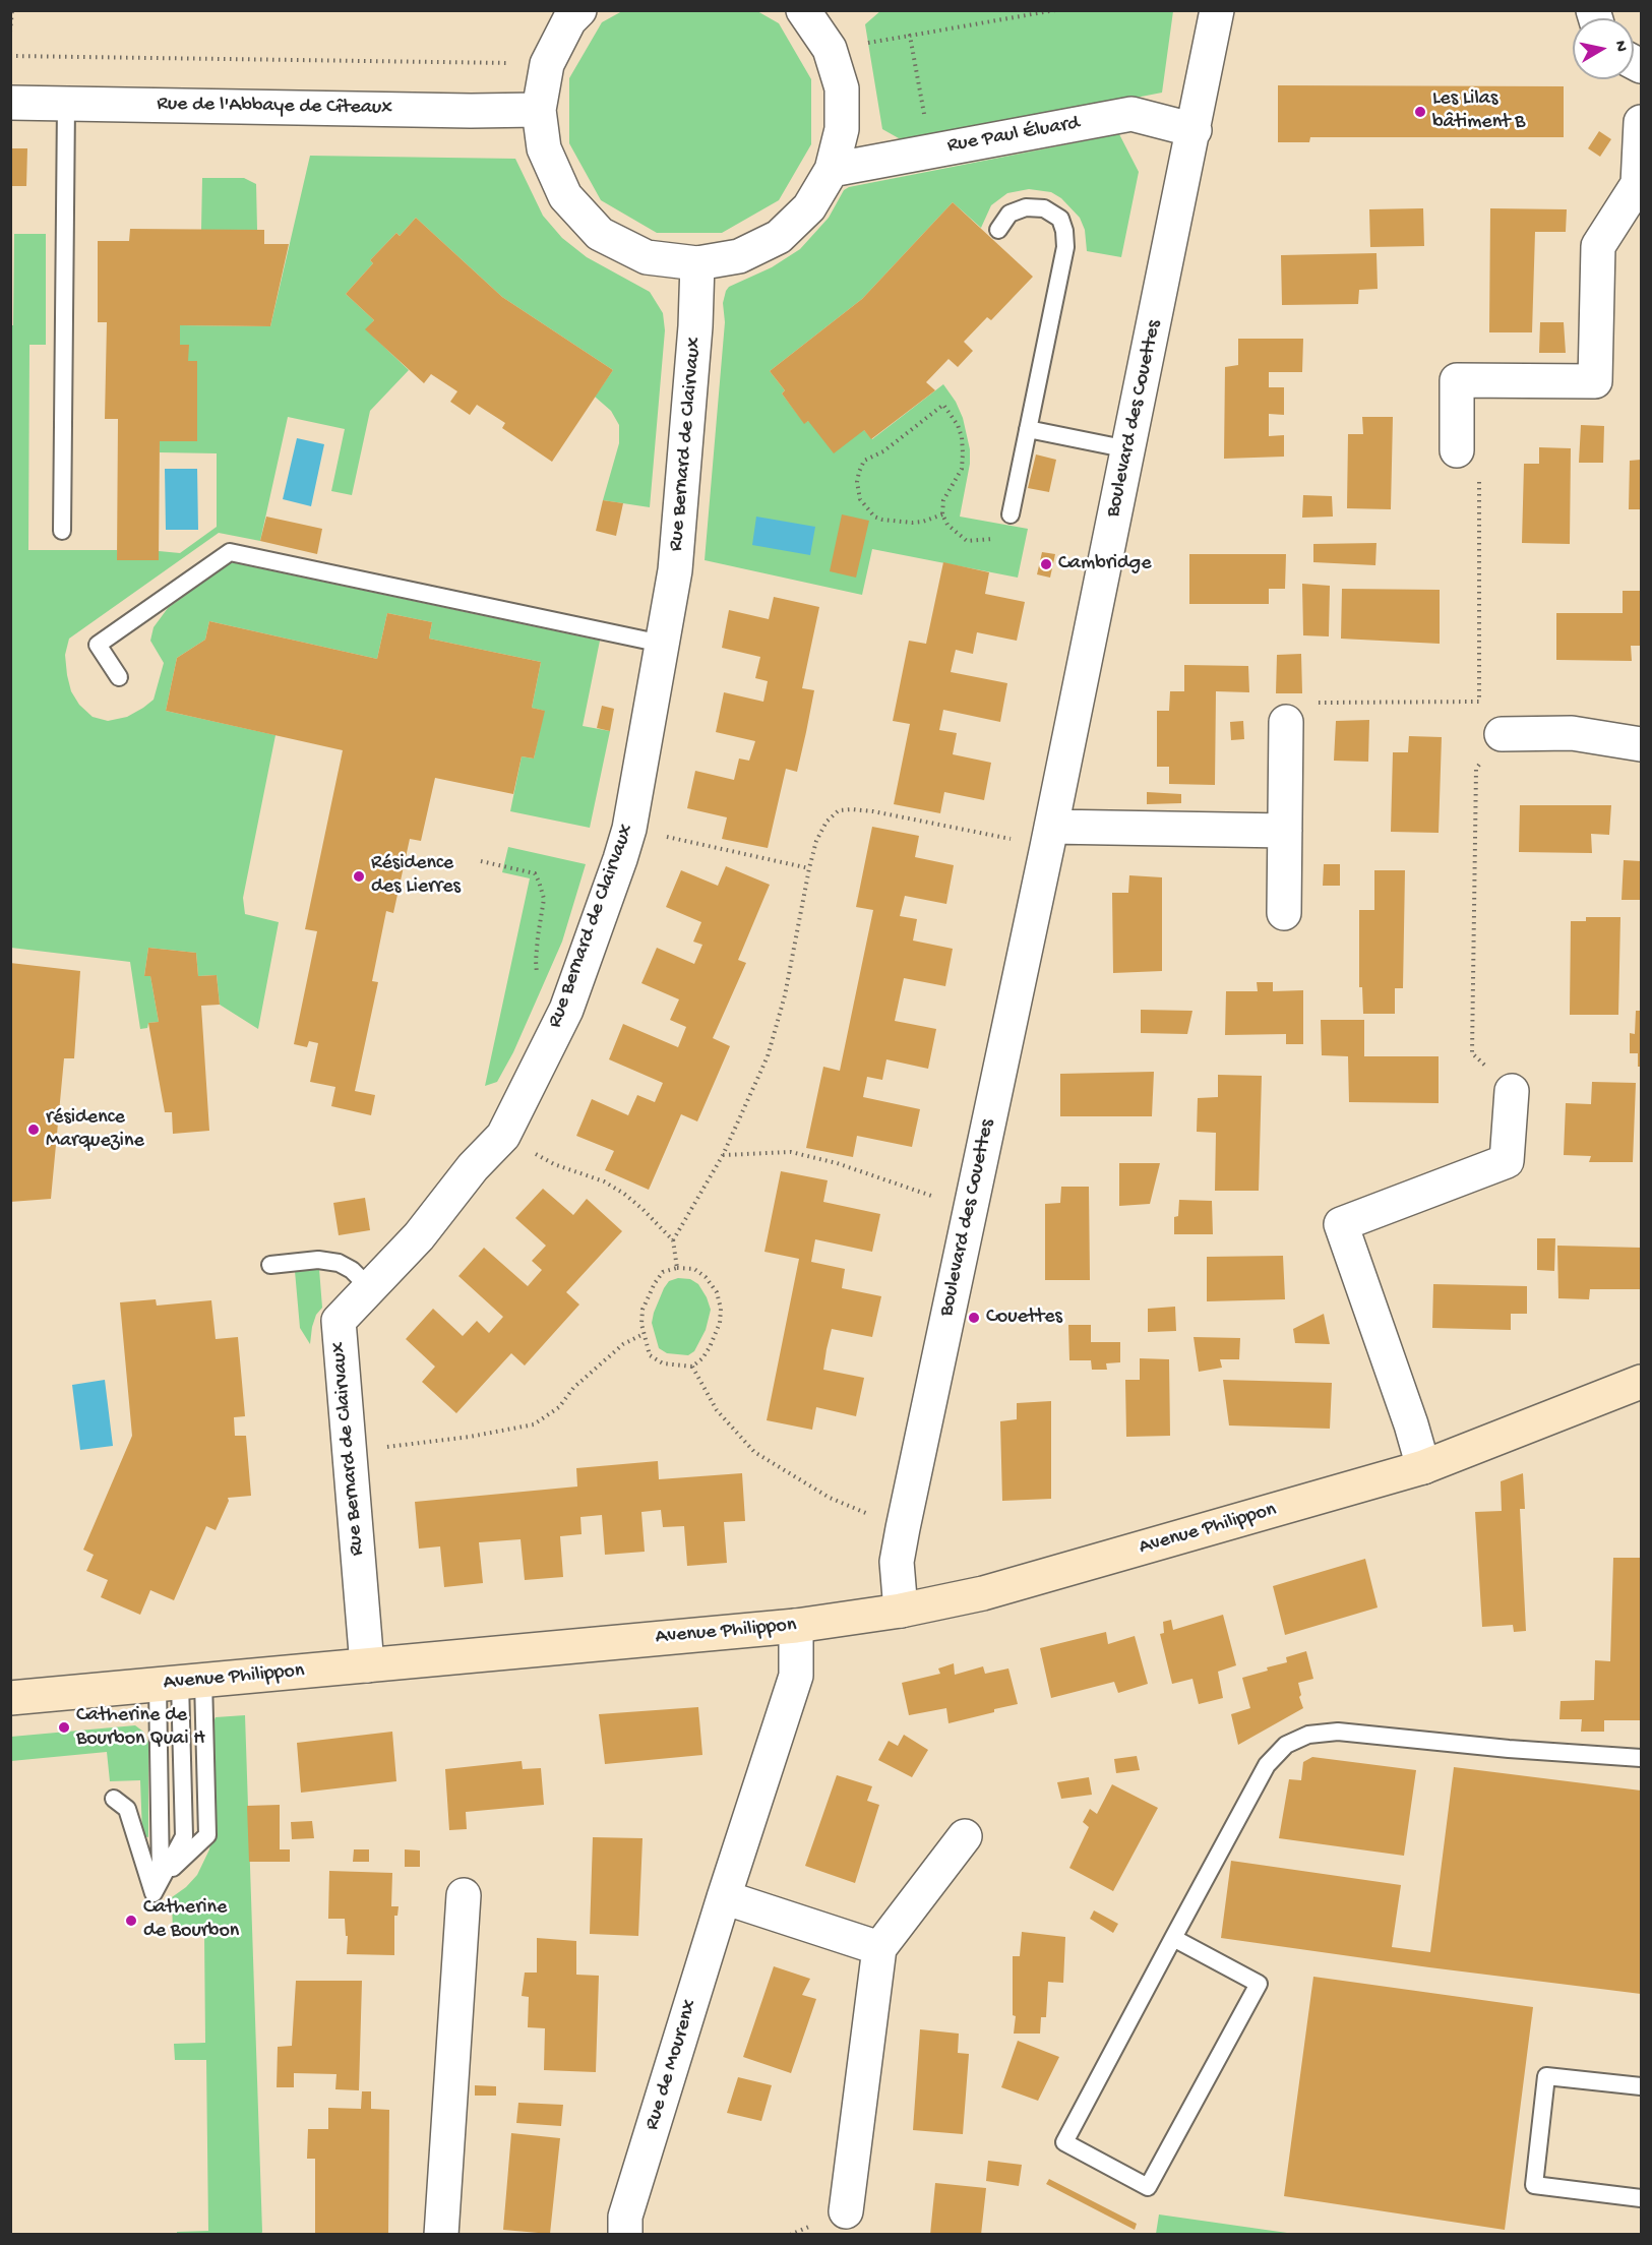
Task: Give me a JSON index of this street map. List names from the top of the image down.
{
  "streets": {
    "street": [
      "Rue de l'Abbaye de Cîteaux",
      "Rue Paul Éluard",
      "Boulevard des Couettes",
      "Rue Bernard de Clairvaux",
      "Avenue Philippon",
      "Rue de Mourenx"
    ]
  },
  "crossings": [
    ["Rue Paul Éluard", "Boulevard des Couettes"],
    ["Boulevard des Couettes", "Avenue Philippon"],
    ["Rue Bernard de Clairvaux", "Avenue Philippon"],
    ["Avenue Philippon", "Rue de Mourenx"]
  ],
  "places": [
    "Les Lilas bâtiment B",
    "Cambridge",
    "Résidence des Lierres",
    "résidence Marquezine",
    "Couettes",
    "Catherine de Bourbon Quai H",
    "Catherine de Bourbon"
  ],
  "north": "right"
}
